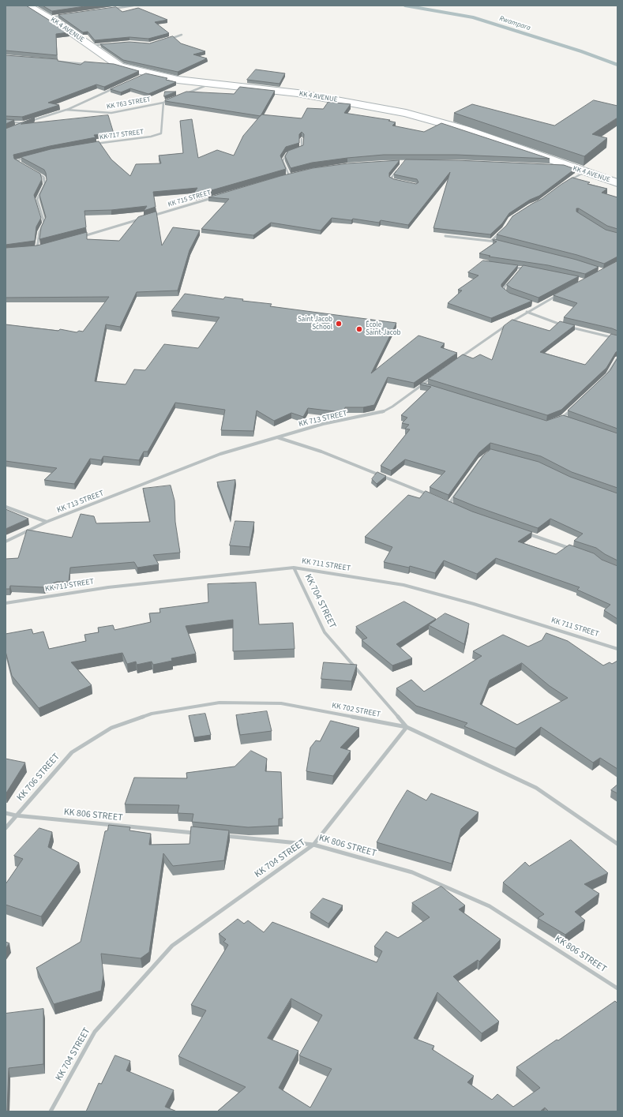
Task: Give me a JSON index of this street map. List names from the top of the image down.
{
  "streets": {
    "main road": ["KK 4 AVENUE"],
    "street": [
      "KK 763 STREET",
      "KK 717 STREET",
      "KK 715 STREET",
      "KK 713 STREET",
      "KK 711 STREET",
      "KK 704 STREET",
      "KK 702 STREET",
      "KK 706 STREET",
      "KK 806 STREET"
    ]
  },
  "crossings": [
    ["KK 763 STREET", "KK 717 STREET"],
    ["KK 711 STREET", "KK 704 STREET"],
    ["KK 704 STREET", "KK 702 STREET"],
    ["KK 704 STREET", "KK 806 STREET"],
    ["KK 702 STREET", "KK 706 STREET"],
    ["KK 706 STREET", "KK 806 STREET"]
  ],
  "water": ["Rwampara"],
  "places": ["Saint Jacob School", "École Saint-Jacob"]
}
